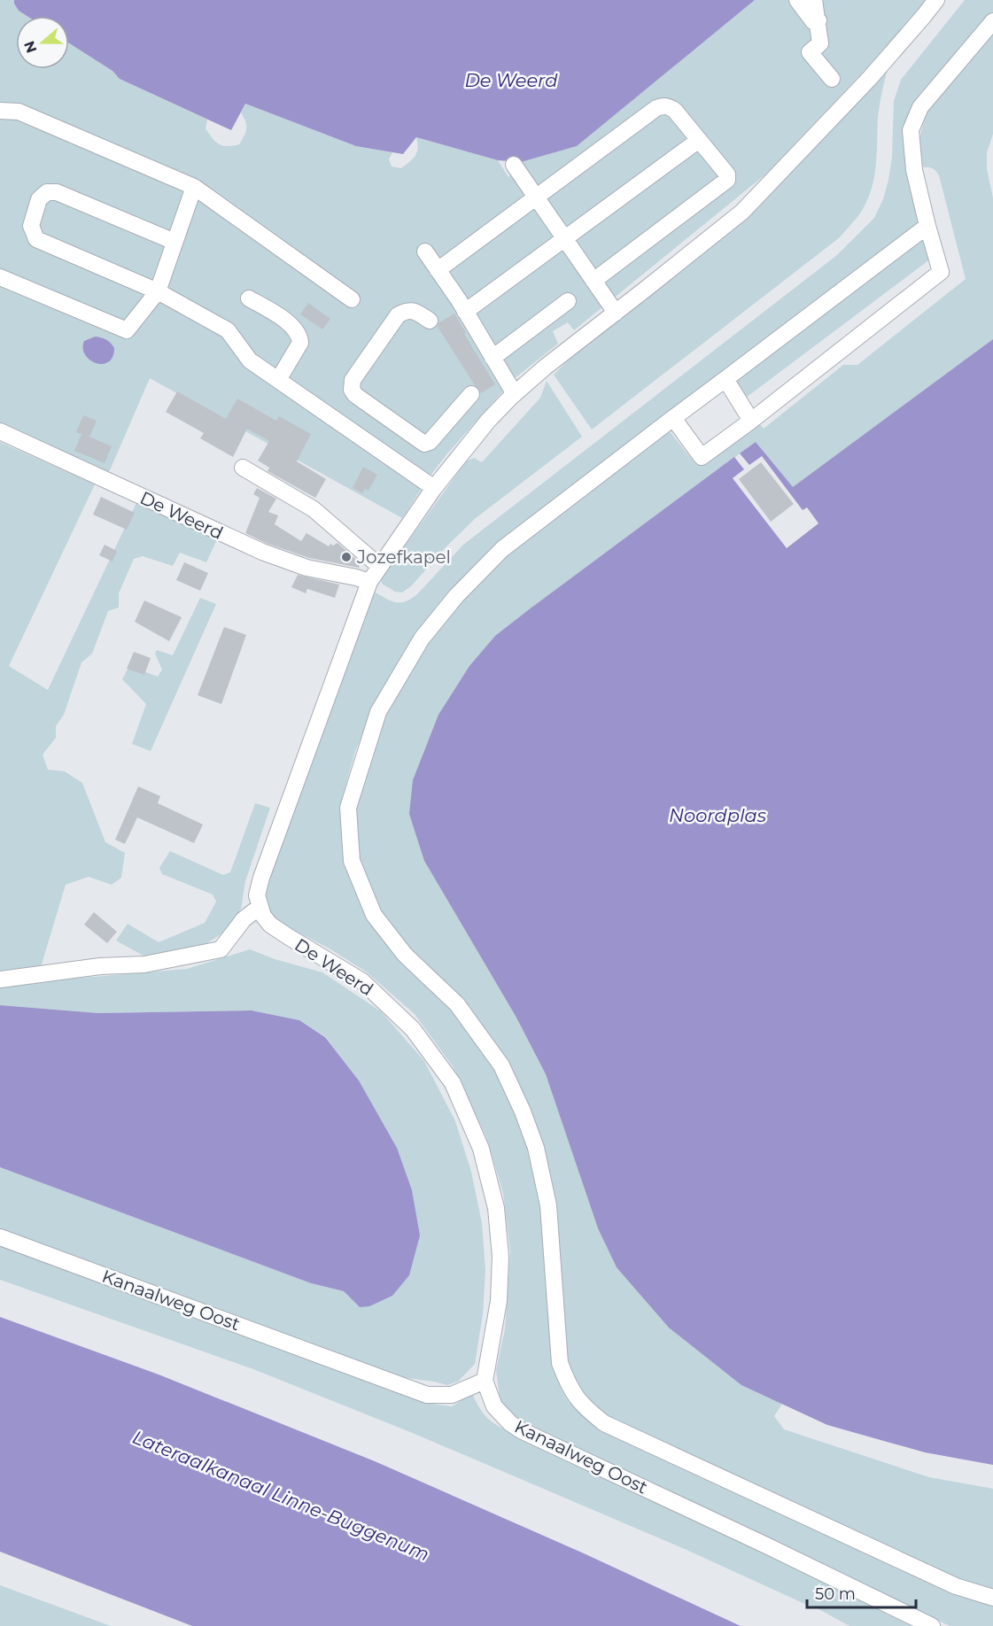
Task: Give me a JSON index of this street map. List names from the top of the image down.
{
  "streets": {
    "street": ["De Weerd", "Kanaalweg Oost"]
  },
  "crossings": [
    ["De Weerd", "Kanaalweg Oost"]
  ],
  "water": ["De Weerd", "Noordplas", "Lateraalkanaal Linne-Buggenum"],
  "places": ["Jozefkapel"],
  "scale_bar": "50 m",
  "north": "left"
}
